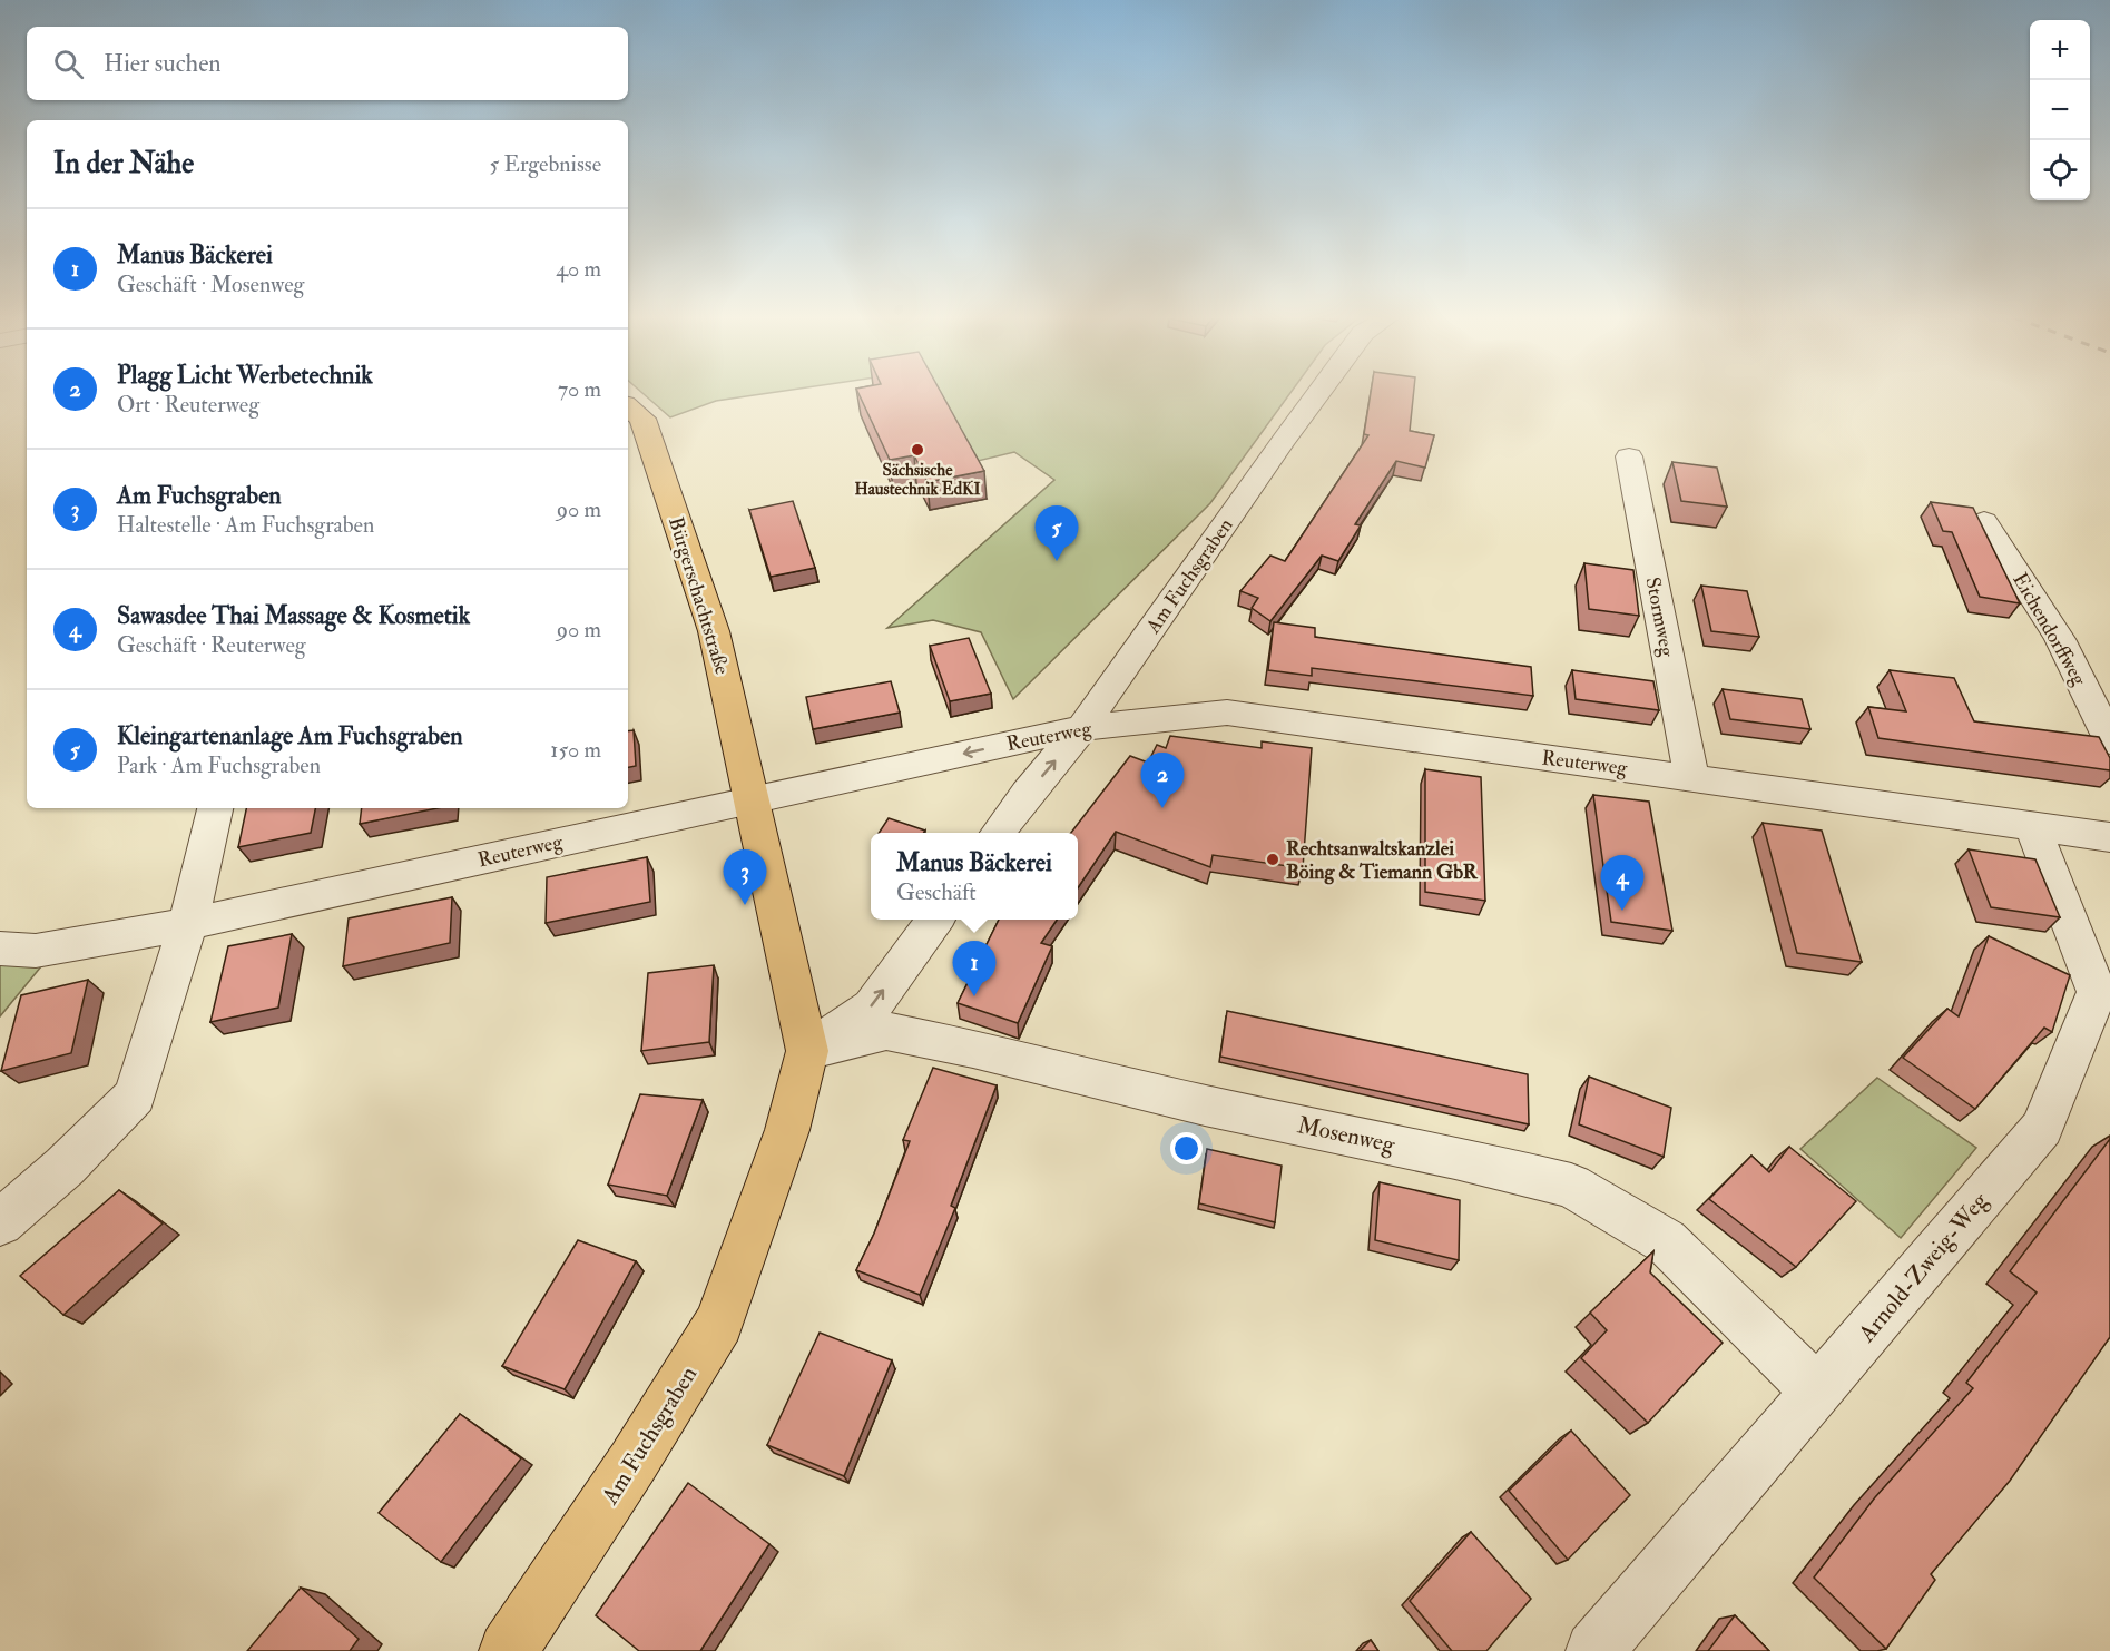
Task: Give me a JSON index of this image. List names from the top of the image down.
{
  "streets": {
    "main road": ["Am Fuchsgraben", "Bürgerschachtstraße"],
    "street": [
      "Stormweg",
      "Eichendorffweg",
      "Reuterweg",
      "Mosenweg",
      "Arnold-Zweig-Weg"
    ]
  },
  "crossings": [
    ["Am Fuchsgraben", "Bürgerschachtstraße"],
    ["Am Fuchsgraben", "Reuterweg"],
    ["Am Fuchsgraben", "Mosenweg"],
    ["Bürgerschachtstraße", "Reuterweg"],
    ["Stormweg", "Reuterweg"],
    ["Reuterweg", "Arnold-Zweig-Weg"],
    ["Mosenweg", "Arnold-Zweig-Weg"]
  ],
  "places": ["Sächsische Haustechnik EdKI", "Rechtsanwaltskanzlei Böing & Tiemann GbR"],
  "page": {
    "map_buttons": ["+", "−"],
    "search": "Hier suchen",
    "heading": ["In der Nähe", "5 Ergebnisse"],
    "list": [
      {
        "mark": "1",
        "name": "Manus Bäckerei",
        "note": "Geschäft · Mosenweg",
        "value": "40 m"
      },
      {
        "mark": "2",
        "name": "Plagg Licht Werbetechnik",
        "note": "Ort · Reuterweg",
        "value": "70 m"
      },
      {
        "mark": "3",
        "name": "Am Fuchsgraben",
        "note": "Haltestelle · Am Fuchsgraben",
        "value": "90 m"
      },
      {
        "mark": "4",
        "name": "Sawasdee Thai Massage & Kosmetik",
        "note": "Geschäft · Reuterweg",
        "value": "90 m"
      },
      {
        "mark": "5",
        "name": "Kleingartenanlage Am Fuchsgraben",
        "note": "Park · Am Fuchsgraben",
        "value": "150 m"
      }
    ],
    "pins": [
      "5",
      "2",
      "3",
      "4",
      "1"
    ],
    "popup": ["Manus Bäckerei", "Geschäft"]
  }
}
